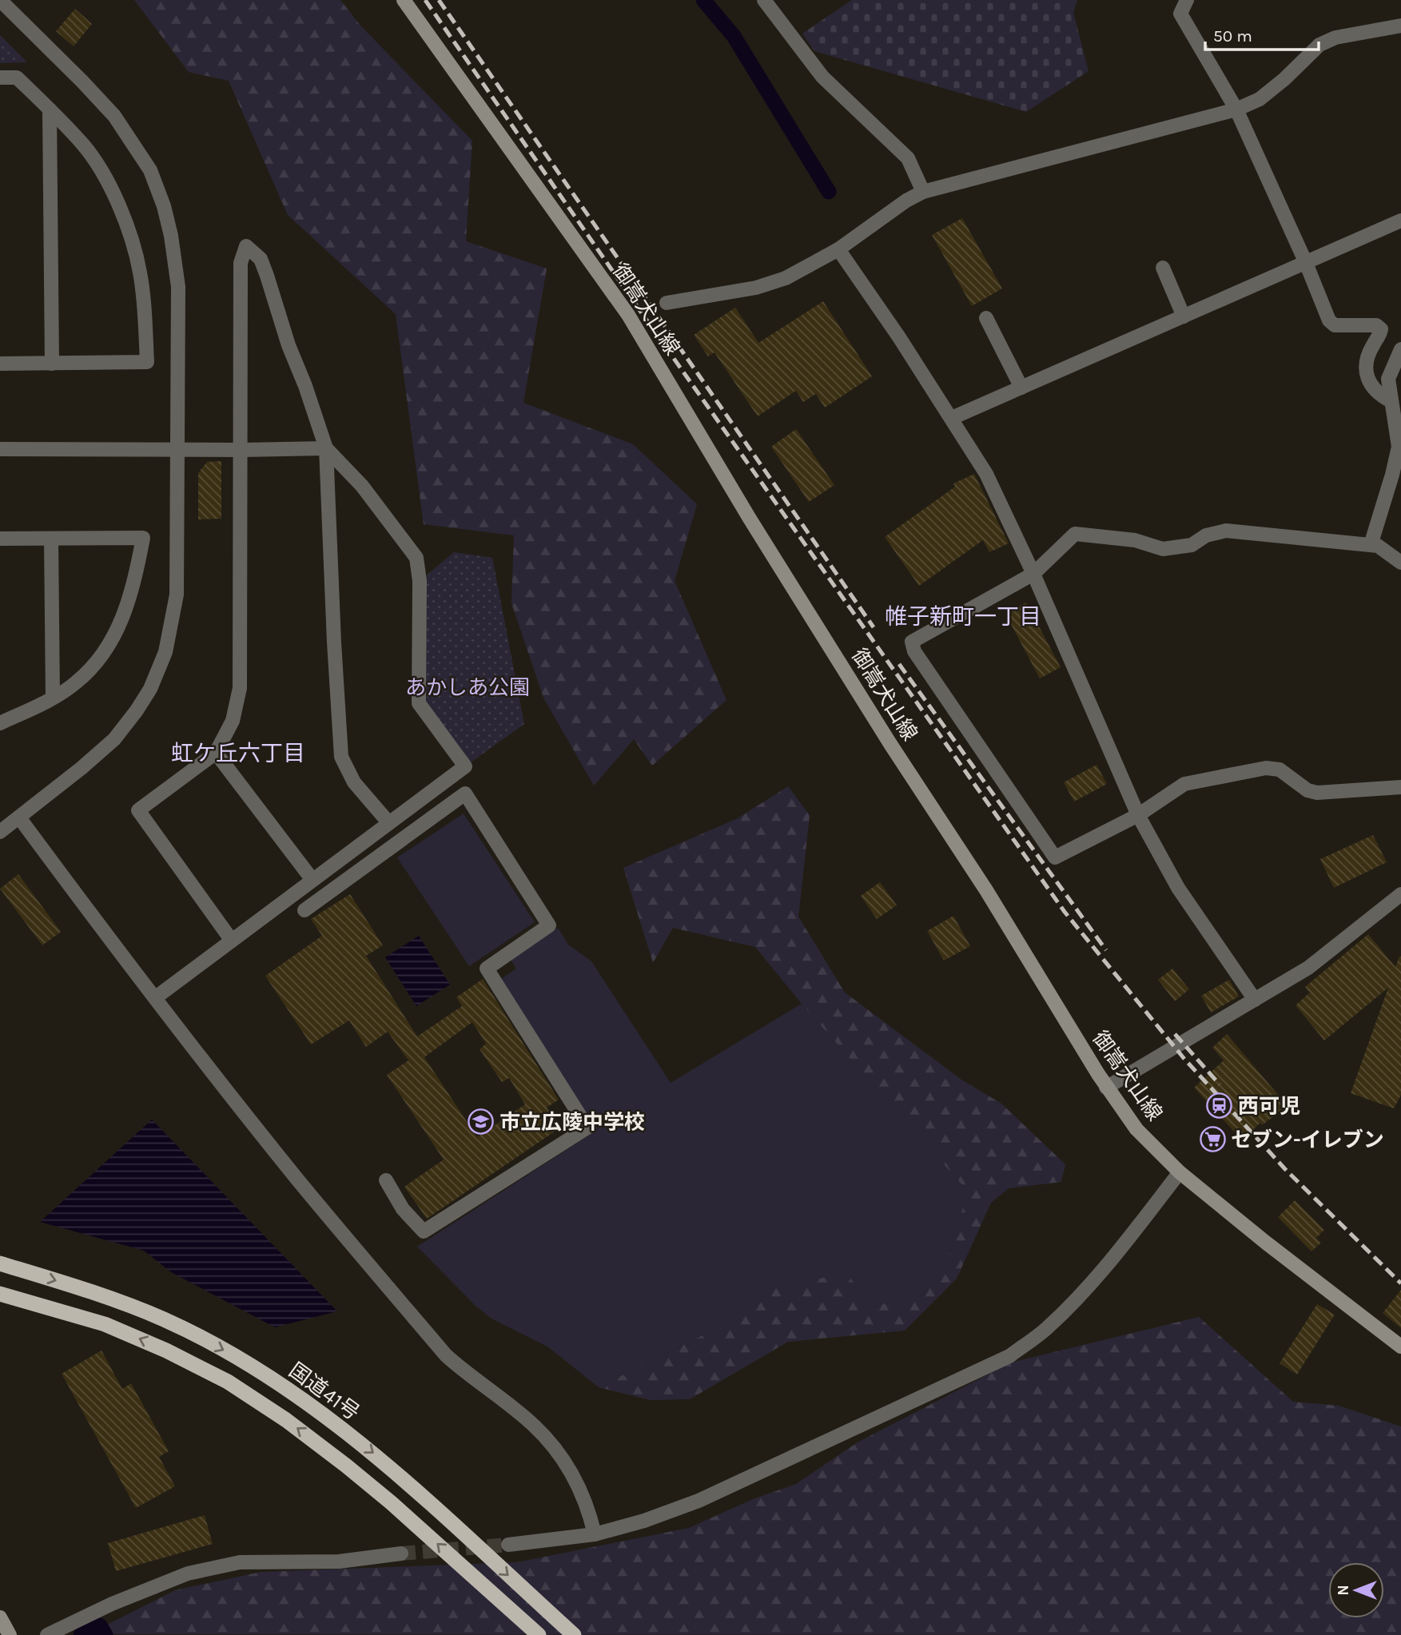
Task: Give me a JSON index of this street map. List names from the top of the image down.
{
  "streets": {
    "highway": ["国道41号"],
    "main road": ["御嵩犬山線"]
  },
  "districts": ["帷子新町一丁目", "虹ケ丘六丁目"],
  "parks": ["あかしあ公園"],
  "places": {
    "station": ["西可児"],
    "school or university": ["市立広陵中学校"],
    "supermarket": ["セブン-イレブン"]
  },
  "scale_bar": "50 m",
  "north": "left"
}
